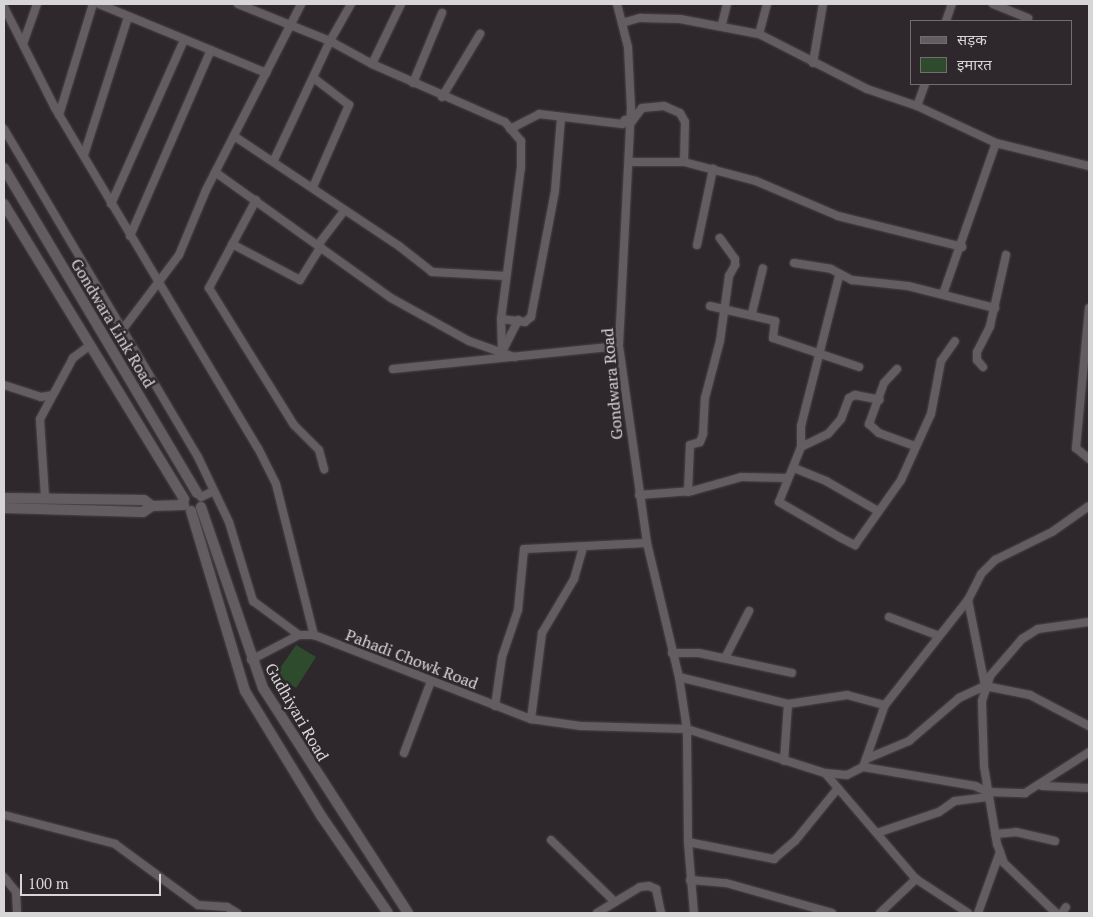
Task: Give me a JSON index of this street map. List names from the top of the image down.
{
  "streets": {
    "street": [
      "Gondwara Link Road",
      "Gondwara Road",
      "Pahadi Chowk Road",
      "Gudhiyari Road"
    ]
  },
  "crossings": [
    ["Gondwara Link Road", "Gudhiyari Road"],
    ["Gondwara Road", "Pahadi Chowk Road"]
  ],
  "legend": ["सड़क", "इमारत"],
  "scale_bar": "100 m"
}
